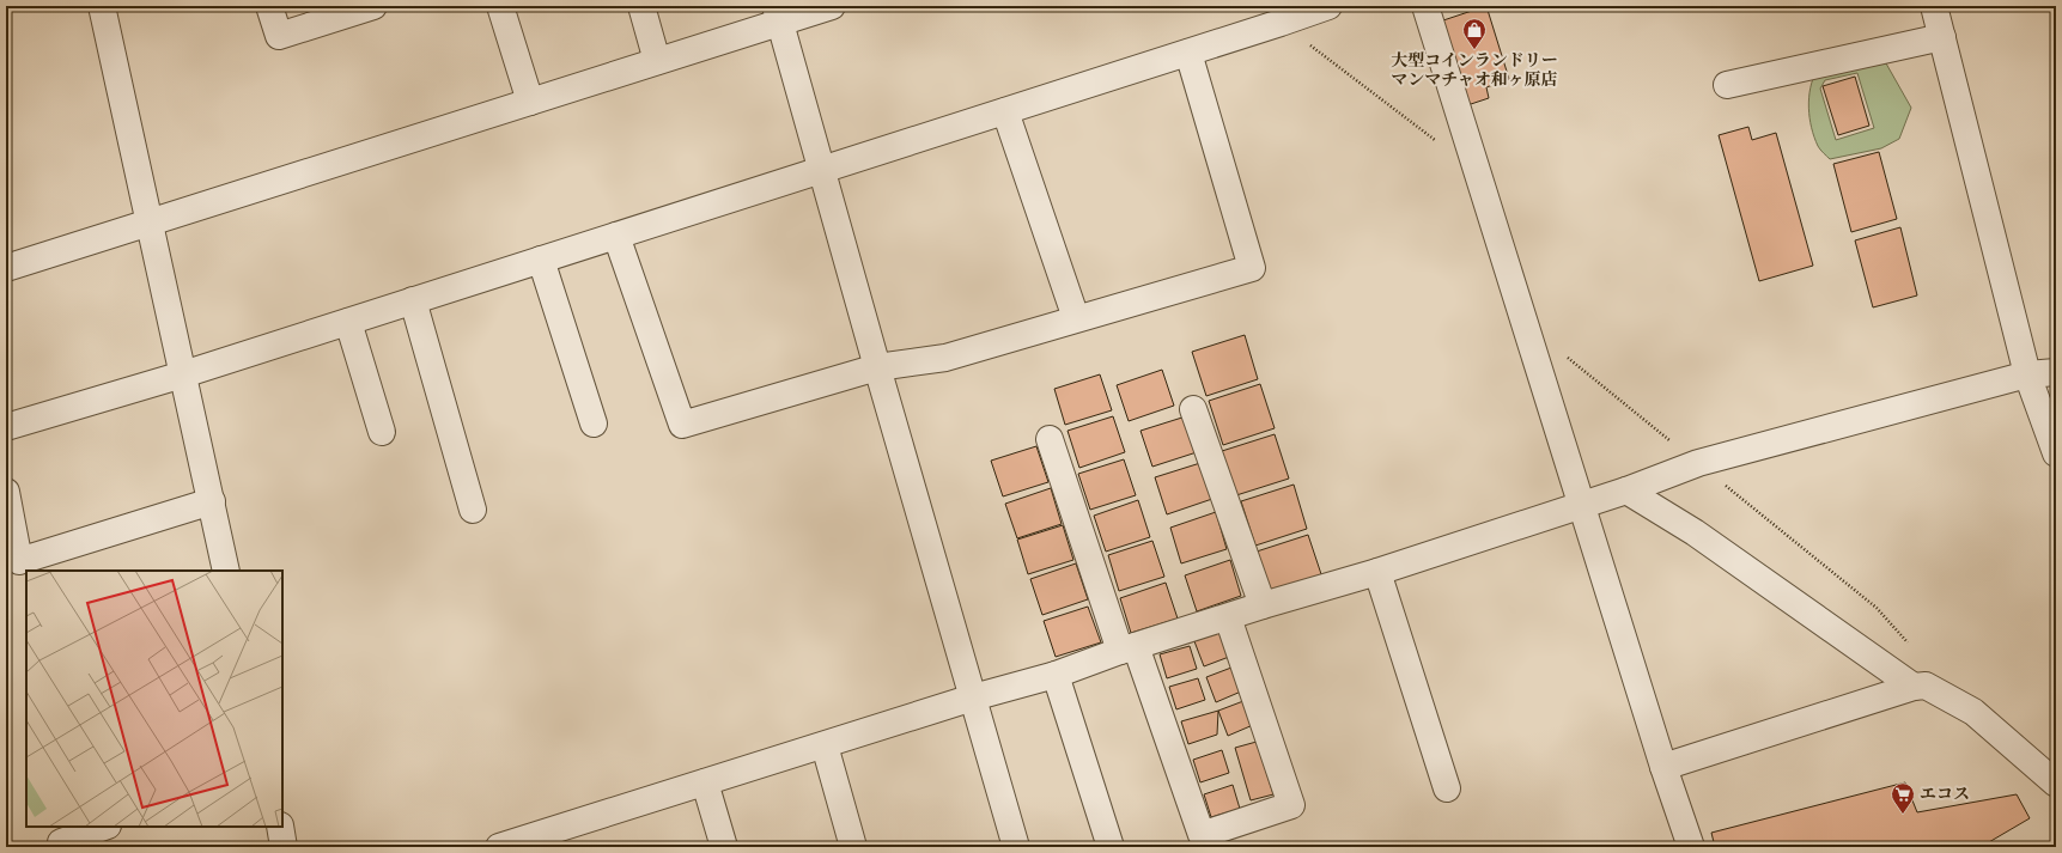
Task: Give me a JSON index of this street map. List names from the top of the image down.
{
  "places": {
    "shop": ["大型コインランドリー マンマチャオ和ヶ原店"],
    "supermarket": ["エコス"]
  }
}
